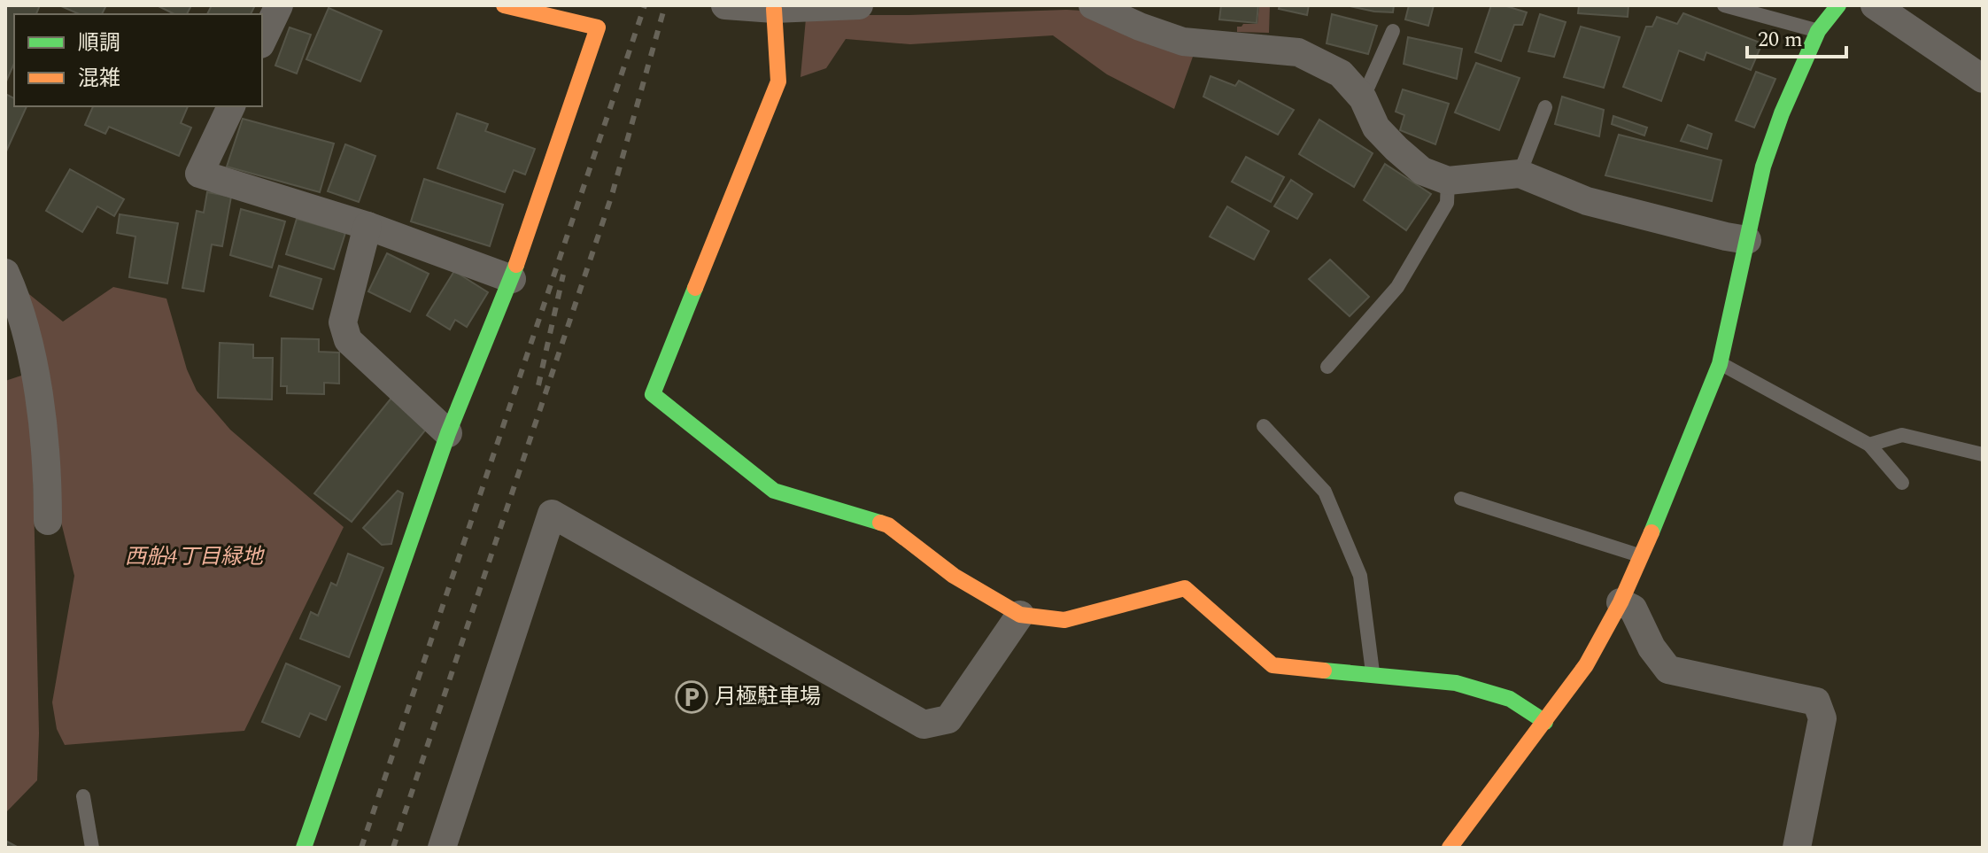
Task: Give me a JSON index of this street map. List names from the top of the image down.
{
  "parks": ["西船4丁目緑地"],
  "places": {
    "parking": ["月極駐車場"]
  },
  "legend": ["順調", "混雑"],
  "scale_bar": "20 m"
}
